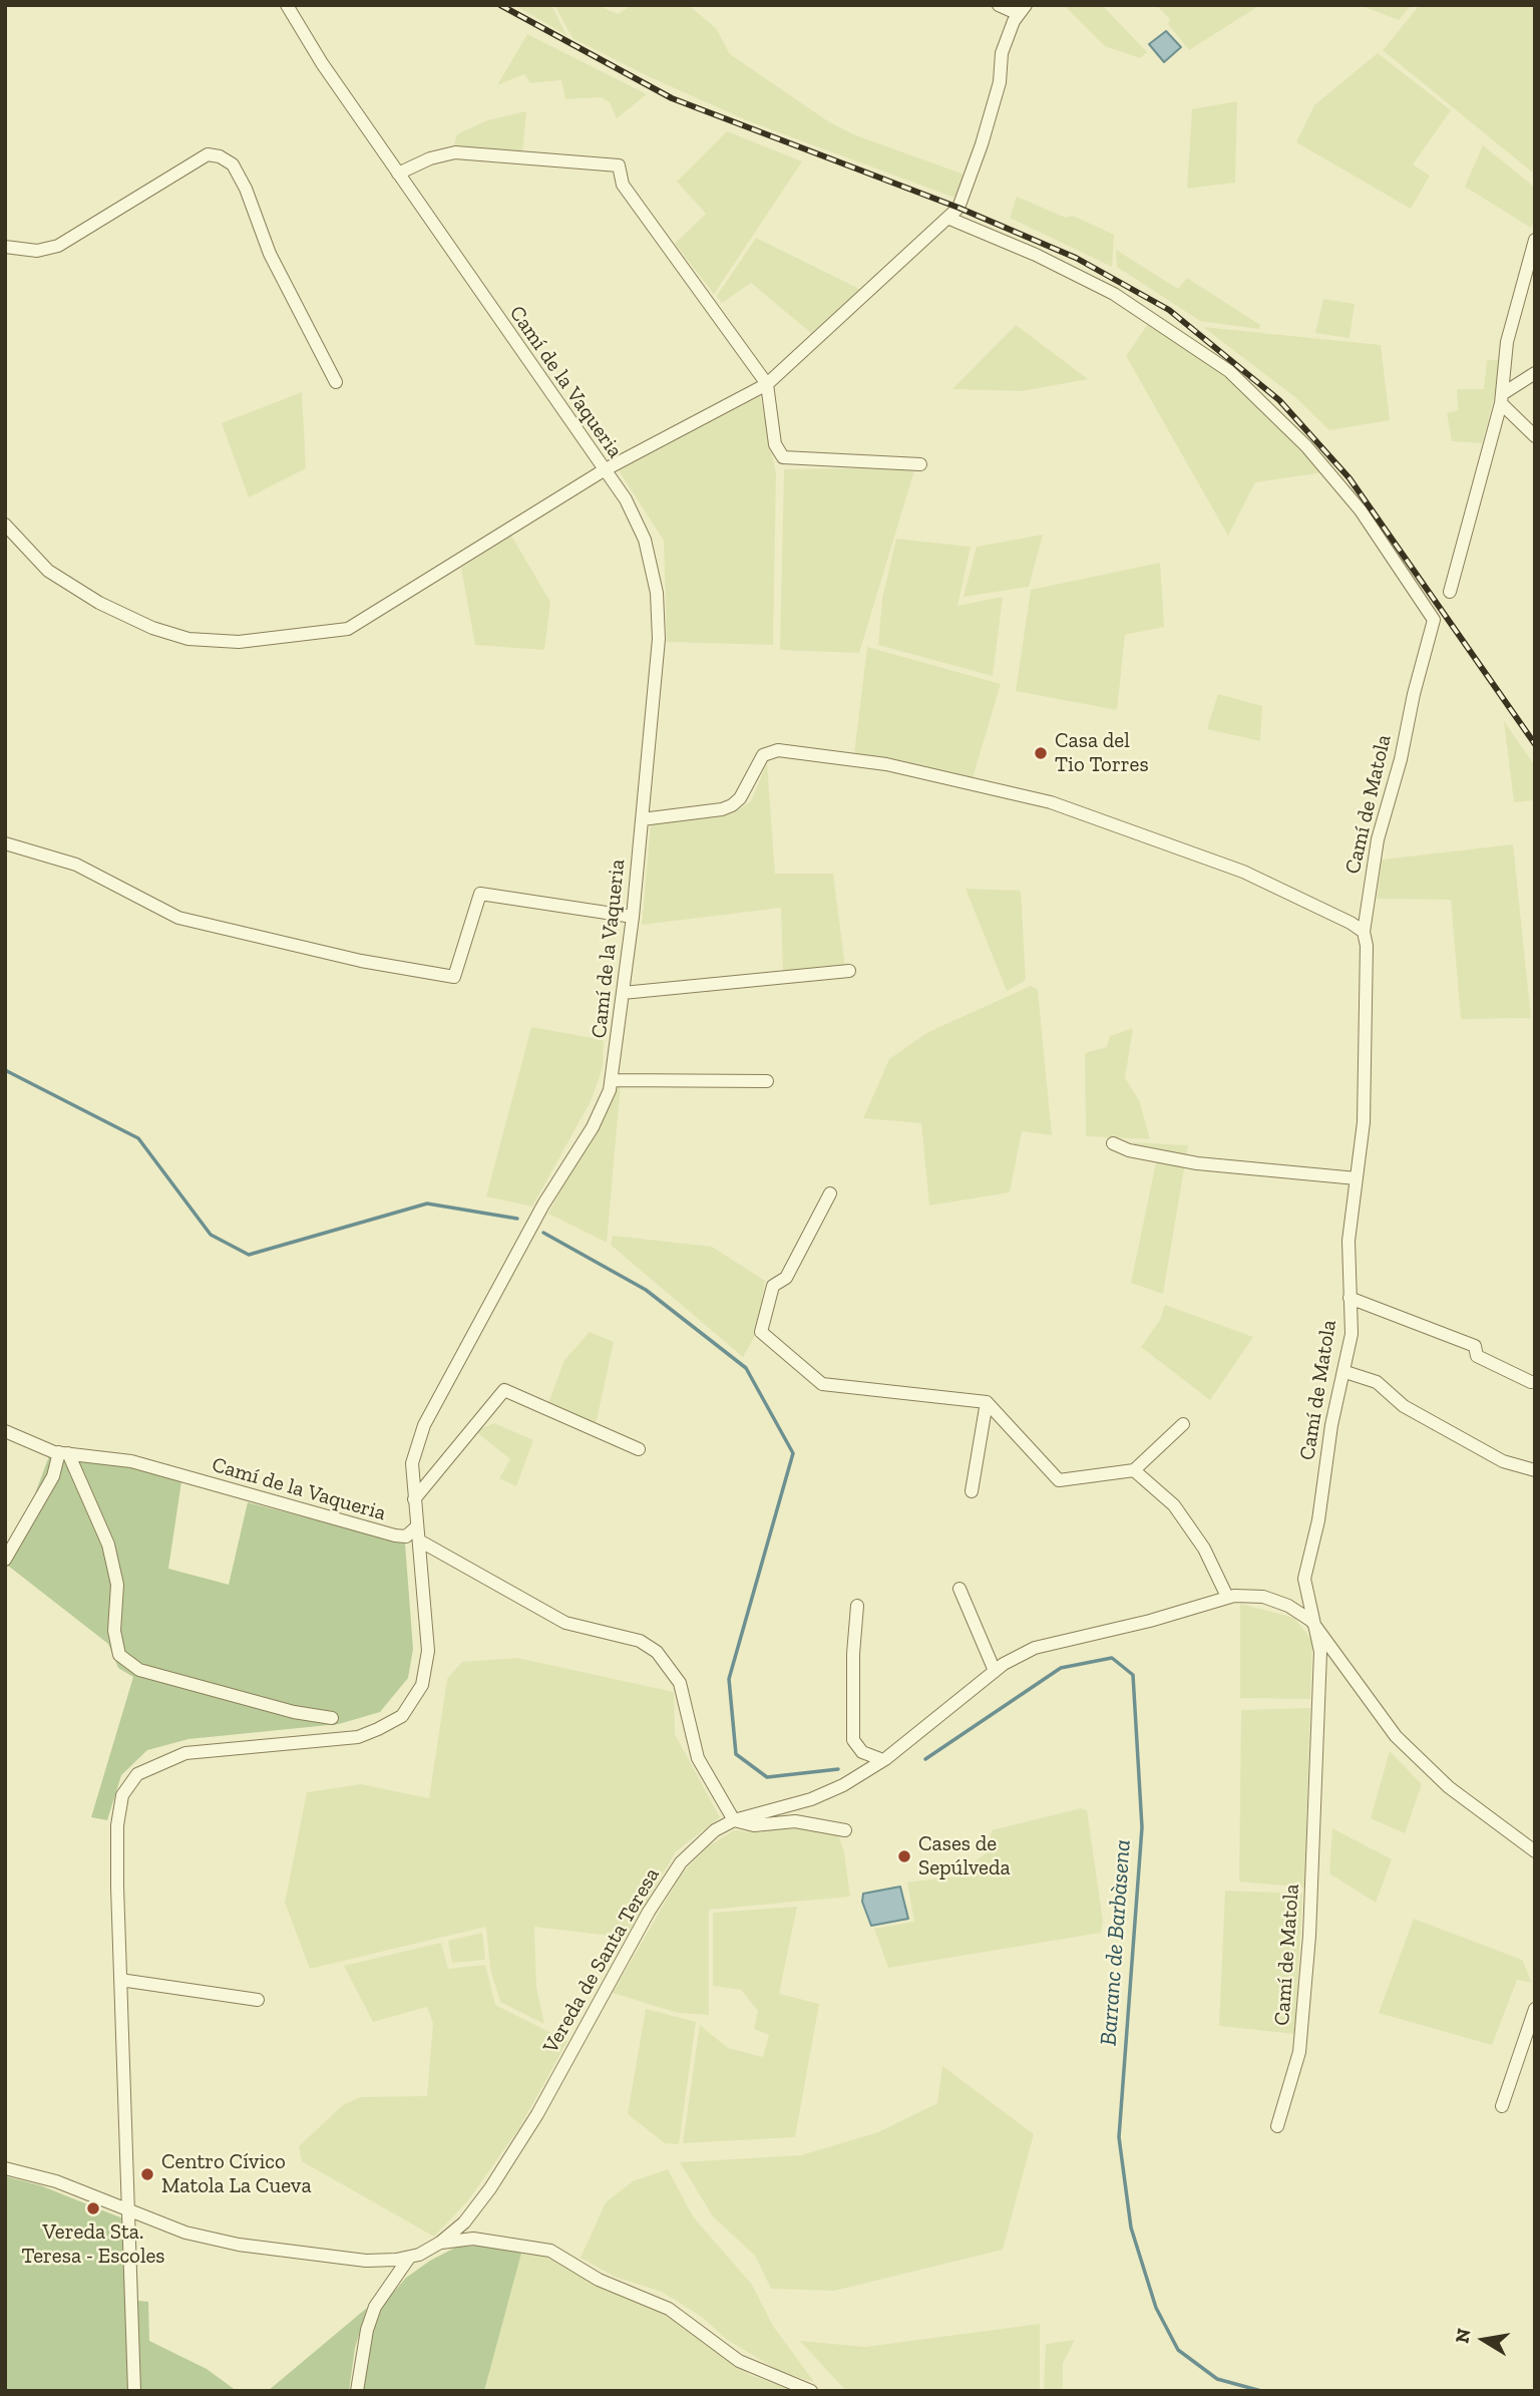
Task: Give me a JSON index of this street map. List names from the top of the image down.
{
  "streets": {
    "street": ["Camí de la Vaqueria", "Camí de Matola", "Vereda de Santa Teresa"]
  },
  "crossings": [
    ["Camí de Matola", "Vereda de Santa Teresa"]
  ],
  "water": ["Barranc de Barbàsena"],
  "places": [
    "Casa del Tio Torres",
    "Cases de Sepúlveda",
    "Centro Cívico Matola La Cueva",
    "Vereda Sta. Teresa - Escoles"
  ],
  "north": "left"
}
